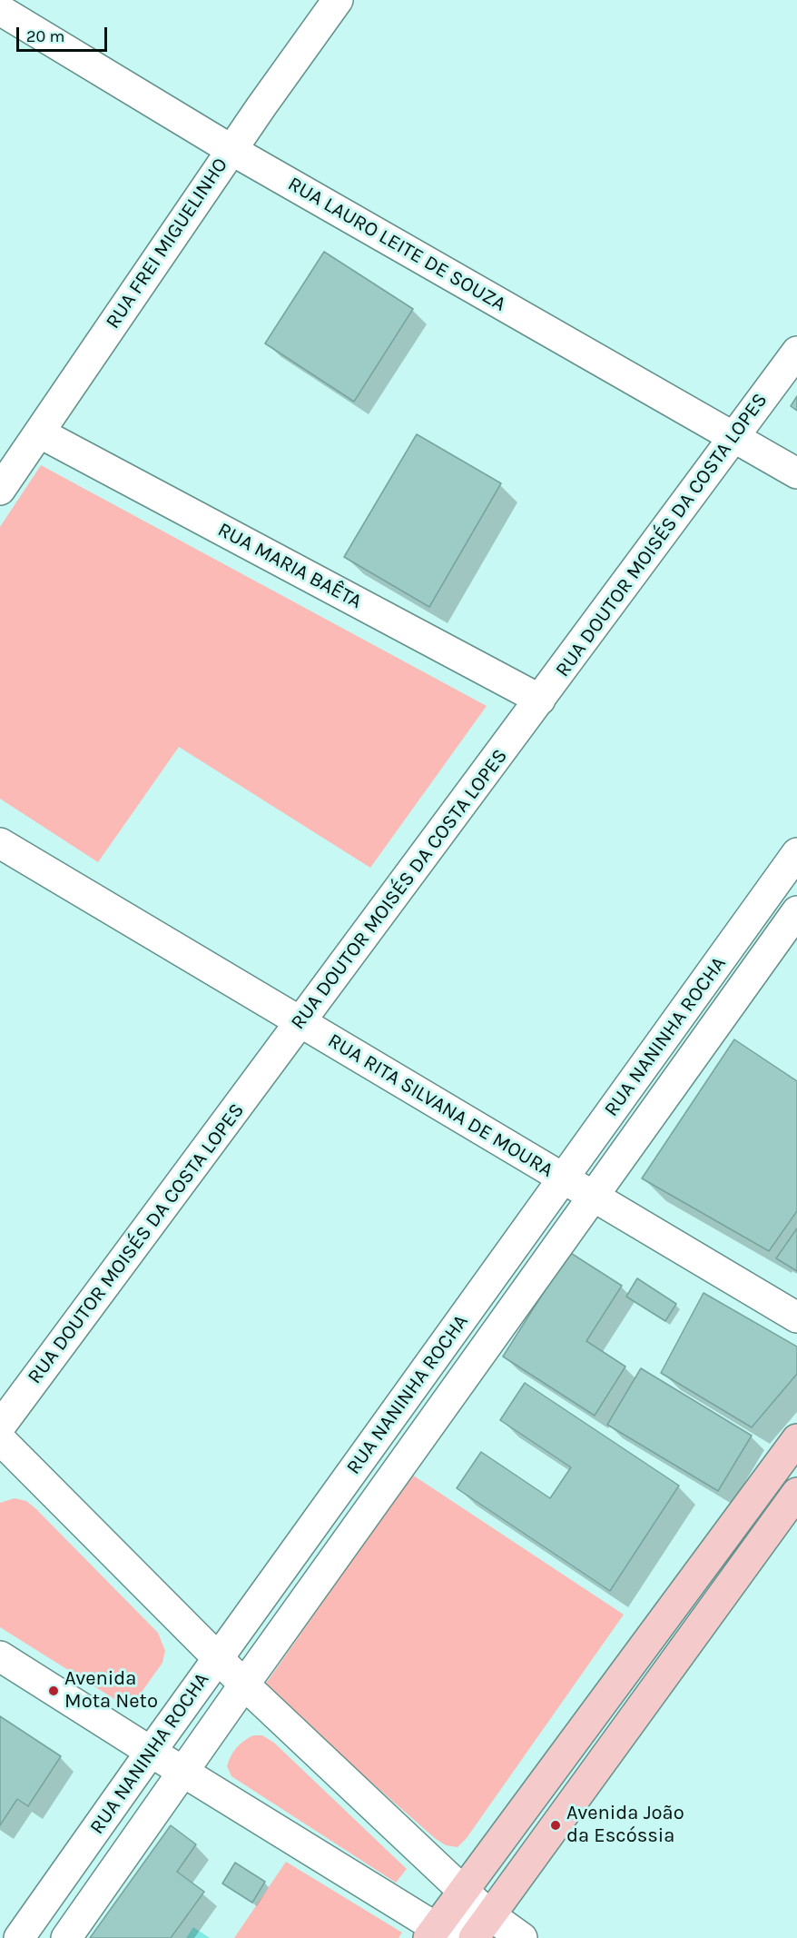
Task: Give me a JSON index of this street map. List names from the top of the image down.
{
  "streets": {
    "street": [
      "RUA FREI MIGUELINHO",
      "RUA LAURO LEITE DE SOUZA",
      "RUA DOUTOR MOISÉS DA COSTA LOPES",
      "RUA MARIA BAÊTA",
      "RUA NANINHA ROCHA",
      "RUA RITA SILVANA DE MOURA"
    ]
  },
  "crossings": [
    ["RUA FREI MIGUELINHO", "RUA LAURO LEITE DE SOUZA"],
    ["RUA FREI MIGUELINHO", "RUA MARIA BAÊTA"],
    ["RUA LAURO LEITE DE SOUZA", "RUA DOUTOR MOISÉS DA COSTA LOPES"],
    ["RUA DOUTOR MOISÉS DA COSTA LOPES", "RUA MARIA BAÊTA"],
    ["RUA DOUTOR MOISÉS DA COSTA LOPES", "RUA RITA SILVANA DE MOURA"],
    ["RUA NANINHA ROCHA", "RUA RITA SILVANA DE MOURA"]
  ],
  "places": ["Avenida Mota Neto", "Avenida João da Escóssia"],
  "scale_bar": "20 m"
}
